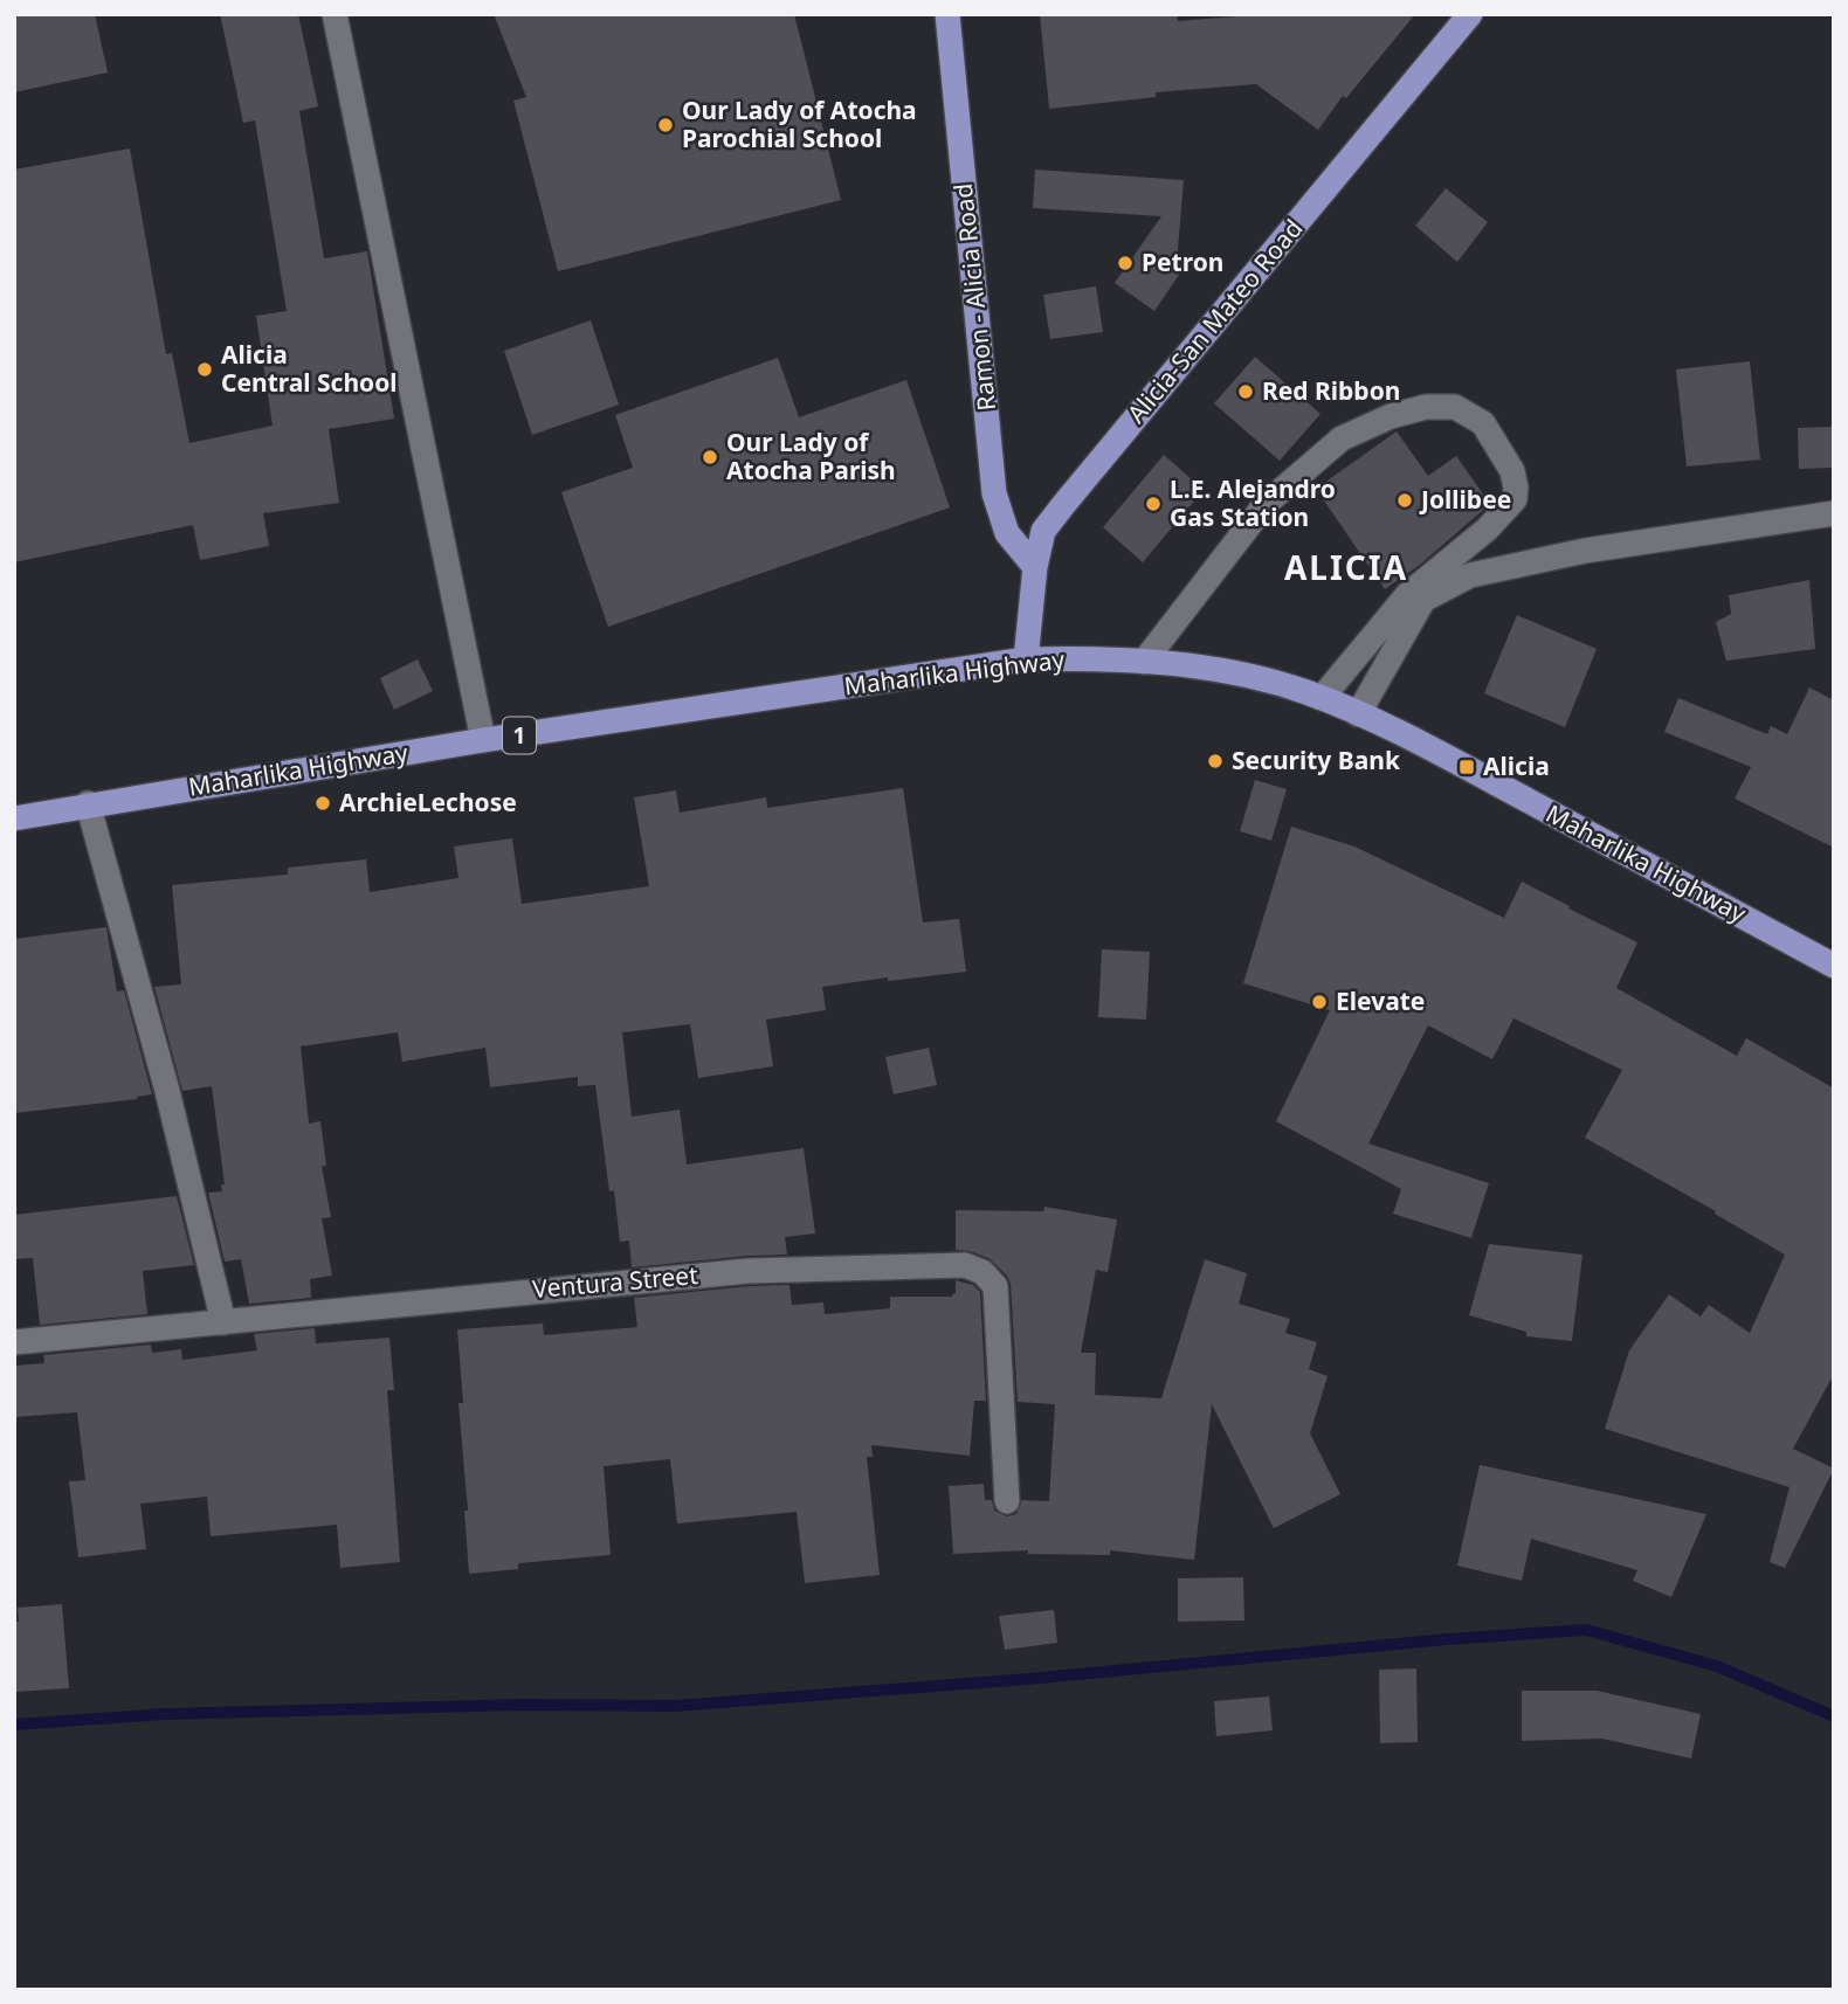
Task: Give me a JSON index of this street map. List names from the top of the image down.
{
  "streets": {
    "main road": [
      "Ramon - Alicia Road",
      "Alicia-San Mateo Road",
      "Maharlika Highway",
      "1"
    ],
    "street": ["Ventura Street"]
  },
  "crossings": [
    ["Ramon - Alicia Road", "Alicia-San Mateo Road"],
    ["Alicia-San Mateo Road", "Maharlika Highway"]
  ],
  "districts": ["ALICIA"],
  "places": {
    "other": [
      "Our Lady of Atocha Parochial School",
      "Petron",
      "Alicia Central School",
      "Red Ribbon",
      "Our Lady of Atocha Parish",
      "Jollibee",
      "L.E. Alejandro Gas Station",
      "Security Bank",
      "ArchieLechose",
      "Elevate"
    ],
    "transit": ["Alicia"]
  }
}
